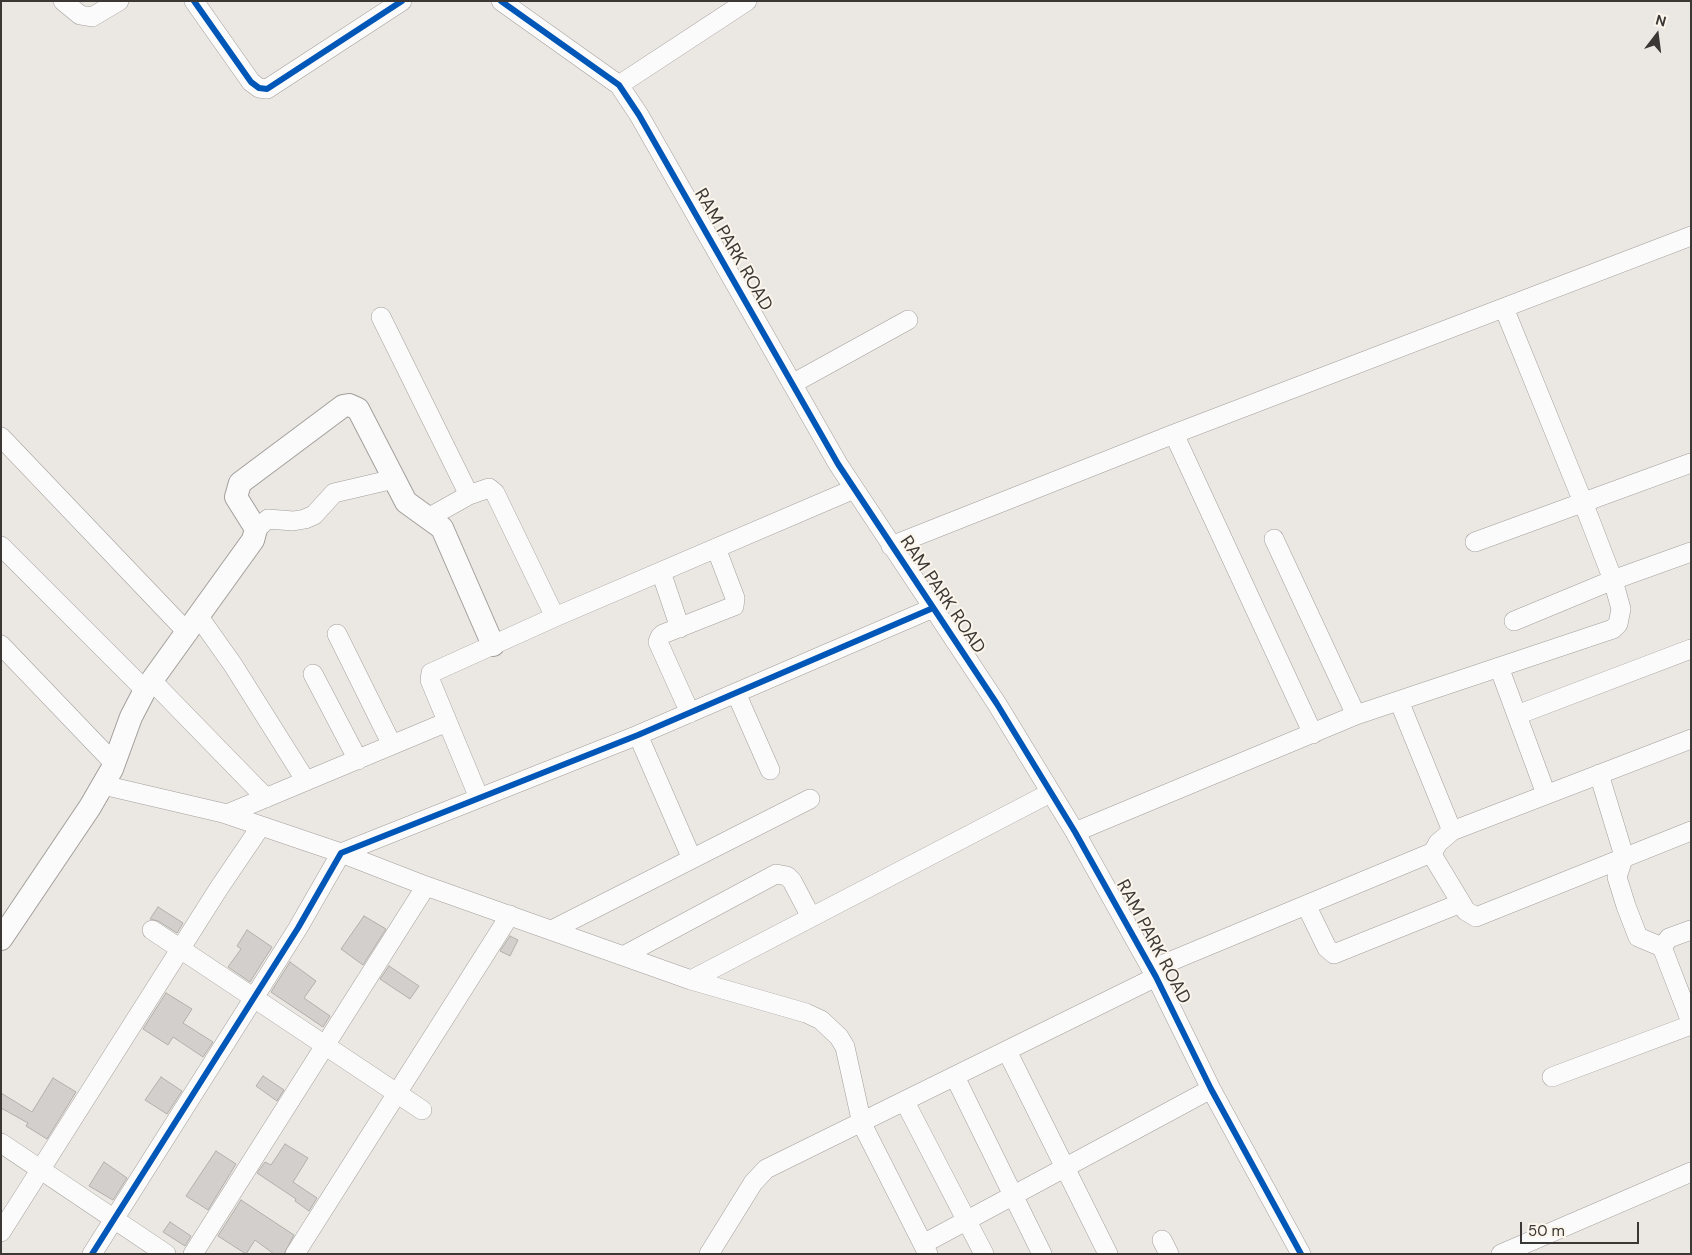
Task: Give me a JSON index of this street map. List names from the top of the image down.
{
  "streets": {
    "street": ["RAM PARK ROAD"]
  },
  "scale_bar": "50 m",
  "north": "top"
}
